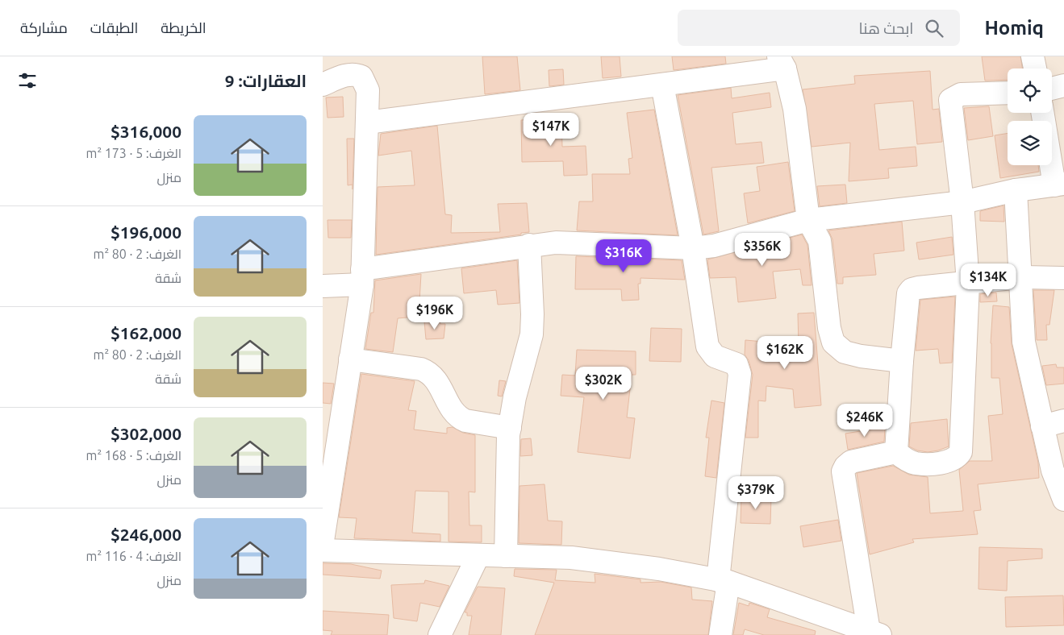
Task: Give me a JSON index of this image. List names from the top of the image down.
{
  "page": {
    "header": "Homiq",
    "search": "ابحث هنا",
    "nav": ["الخريطة", "الطبقات", "مشاركة"],
    "heading": "العقارات: 9",
    "list": [
      {
        "name": "$316,000",
        "note": "الغرف: 5 · 173 m² · منزل"
      },
      {
        "name": "$196,000",
        "note": "الغرف: 2 · 80 m² · شقة"
      },
      {
        "name": "$162,000",
        "note": "الغرف: 2 · 80 m² · شقة"
      },
      {
        "name": "$302,000",
        "note": "الغرف: 5 · 168 m² · منزل"
      },
      {
        "name": "$246,000",
        "note": "الغرف: 4 · 116 m² · منزل"
      }
    ],
    "price": [
      "$147K",
      "$356K",
      "$316K",
      "$134K",
      "$196K",
      "$162K",
      "$302K",
      "$246K",
      "$379K"
    ]
  }
}
